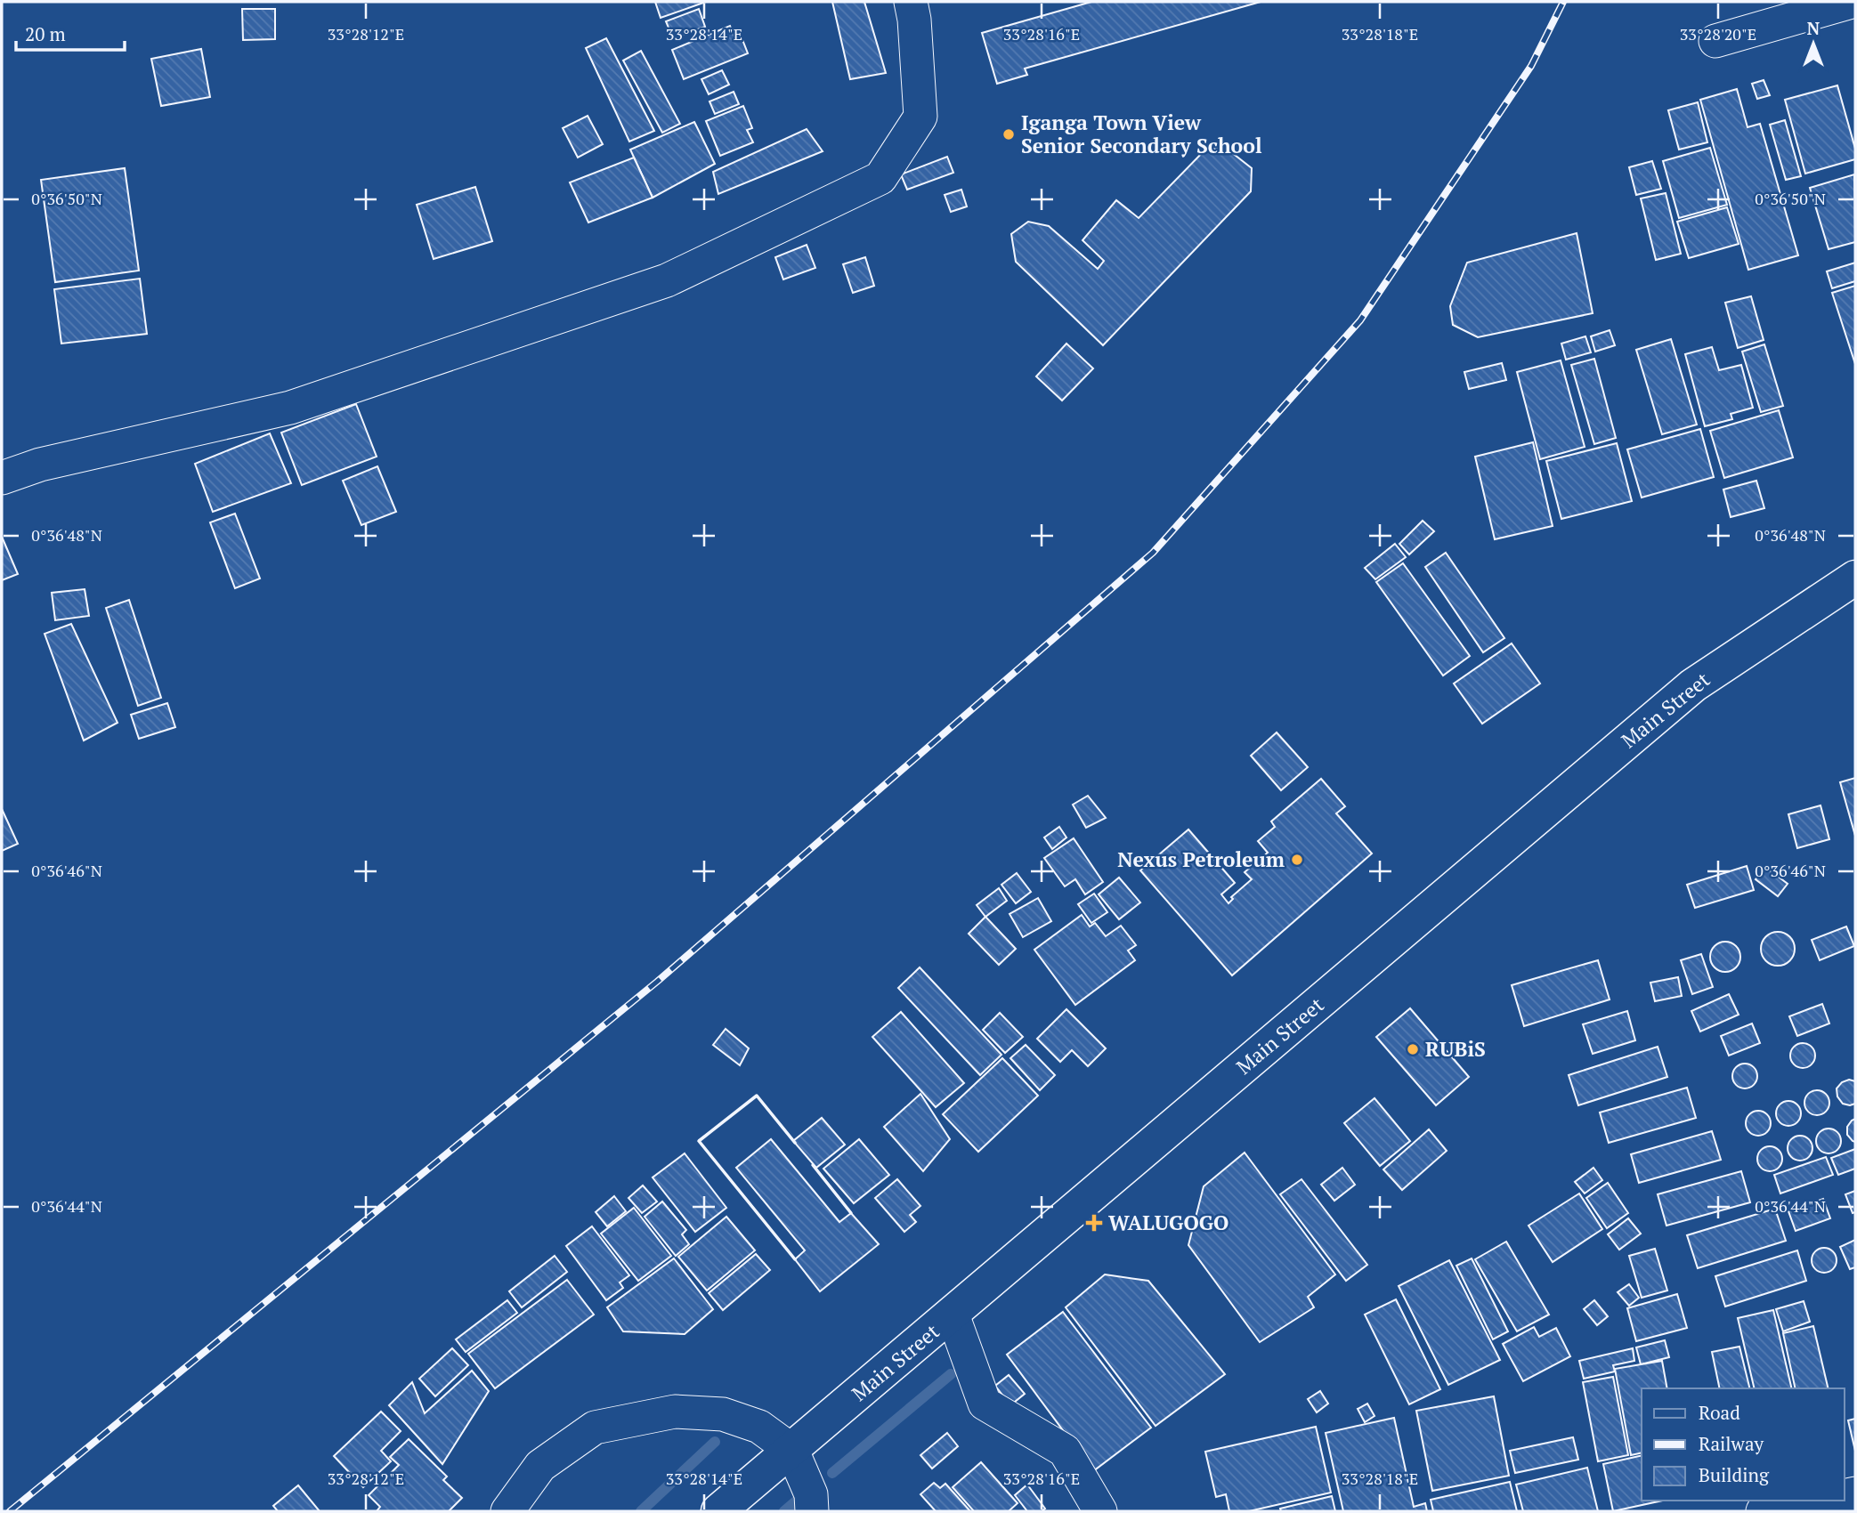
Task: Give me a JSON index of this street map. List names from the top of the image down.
{
  "streets": {
    "main road": ["Main Street"]
  },
  "places": {
    "other": ["Iganga Town View Senior Secondary School", "Nexus Petroleum", "RUBiS"],
    "health": ["WALUGOGO"]
  },
  "legend": ["Road", "Railway", "Building"],
  "scale_bar": "20 m",
  "north": "top",
  "coordinates": [
    "33°28'12\"E",
    "33°28'14\"E",
    "33°28'16\"E",
    "33°28'18\"E",
    "33°28'20\"E",
    "0°36'50\"N",
    "0°36'48\"N",
    "0°36'46\"N",
    "0°36'44\"N"
  ]
}
